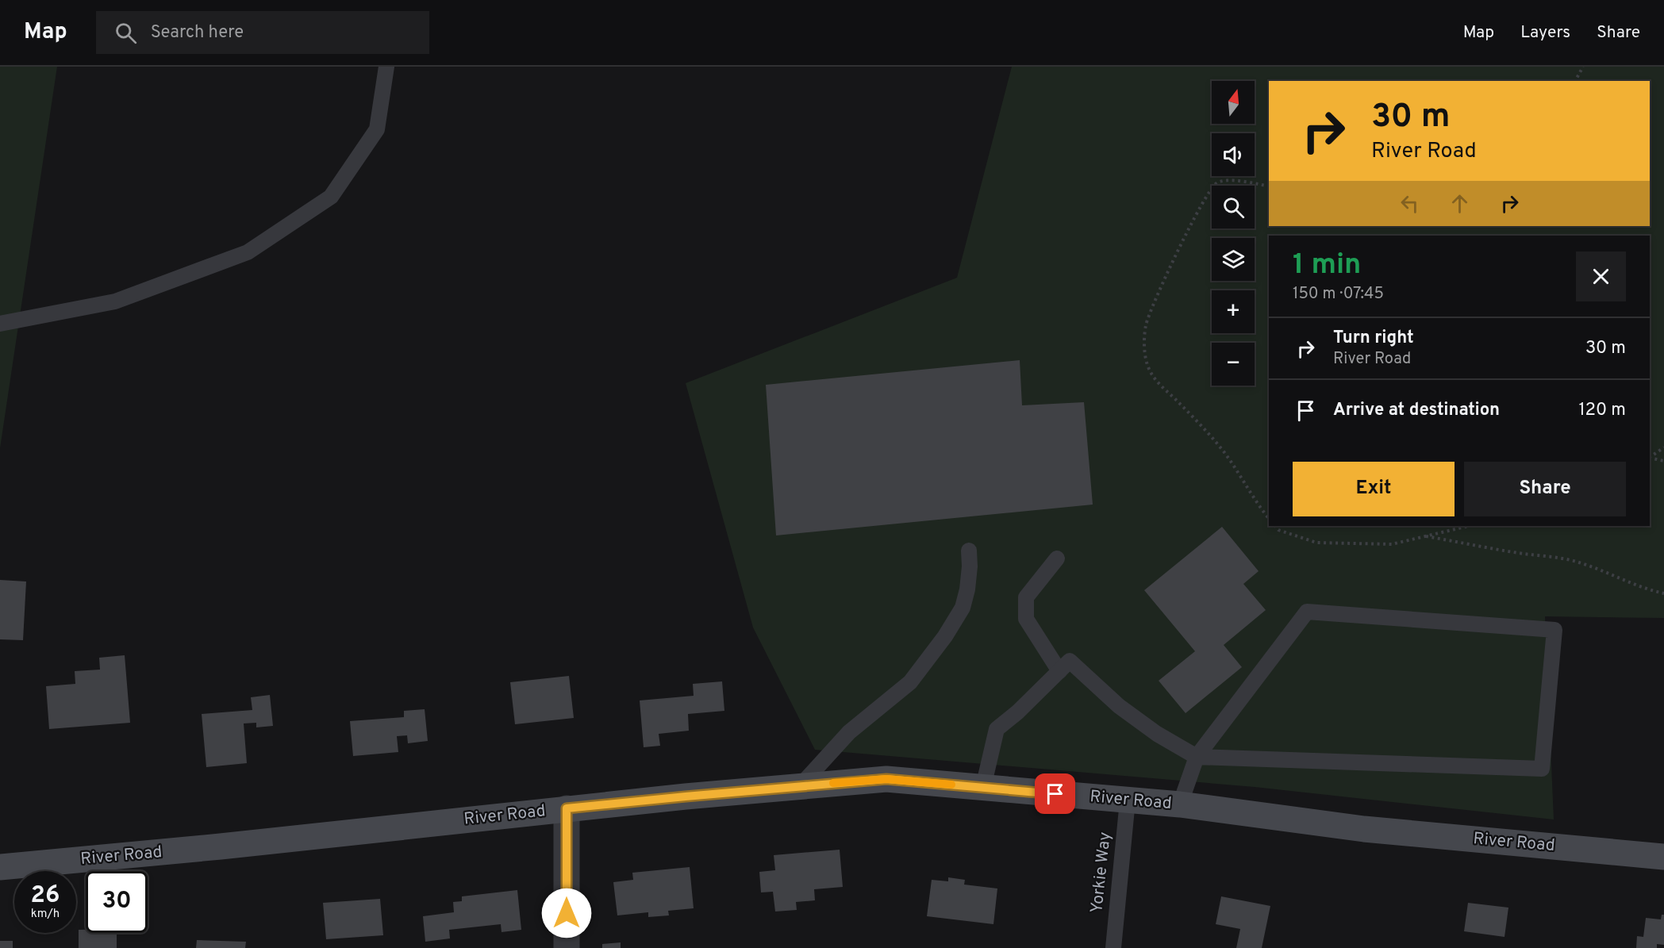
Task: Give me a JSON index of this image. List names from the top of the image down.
{
  "streets": {
    "main road": ["River Road"],
    "lane": ["Yorkie Way"]
  },
  "crossings": [
    ["River Road", "Yorkie Way"]
  ],
  "north": "top",
  "page": {
    "header": "Map",
    "search": "Search here",
    "nav": ["Map", "Layers", "Share"],
    "map_buttons": ["+", "−"],
    "turn": ["30 m", "River Road"],
    "heading": ["1 min", "150 m · 07:45"],
    "list": [
      {
        "name": "Turn right",
        "note": "River Road",
        "value": "30 m"
      },
      {
        "name": "Arrive at destination",
        "value": "120 m"
      }
    ],
    "buttons": ["Exit", "Share"],
    "speed": "26 km/h",
    "limit": "30"
  }
}
